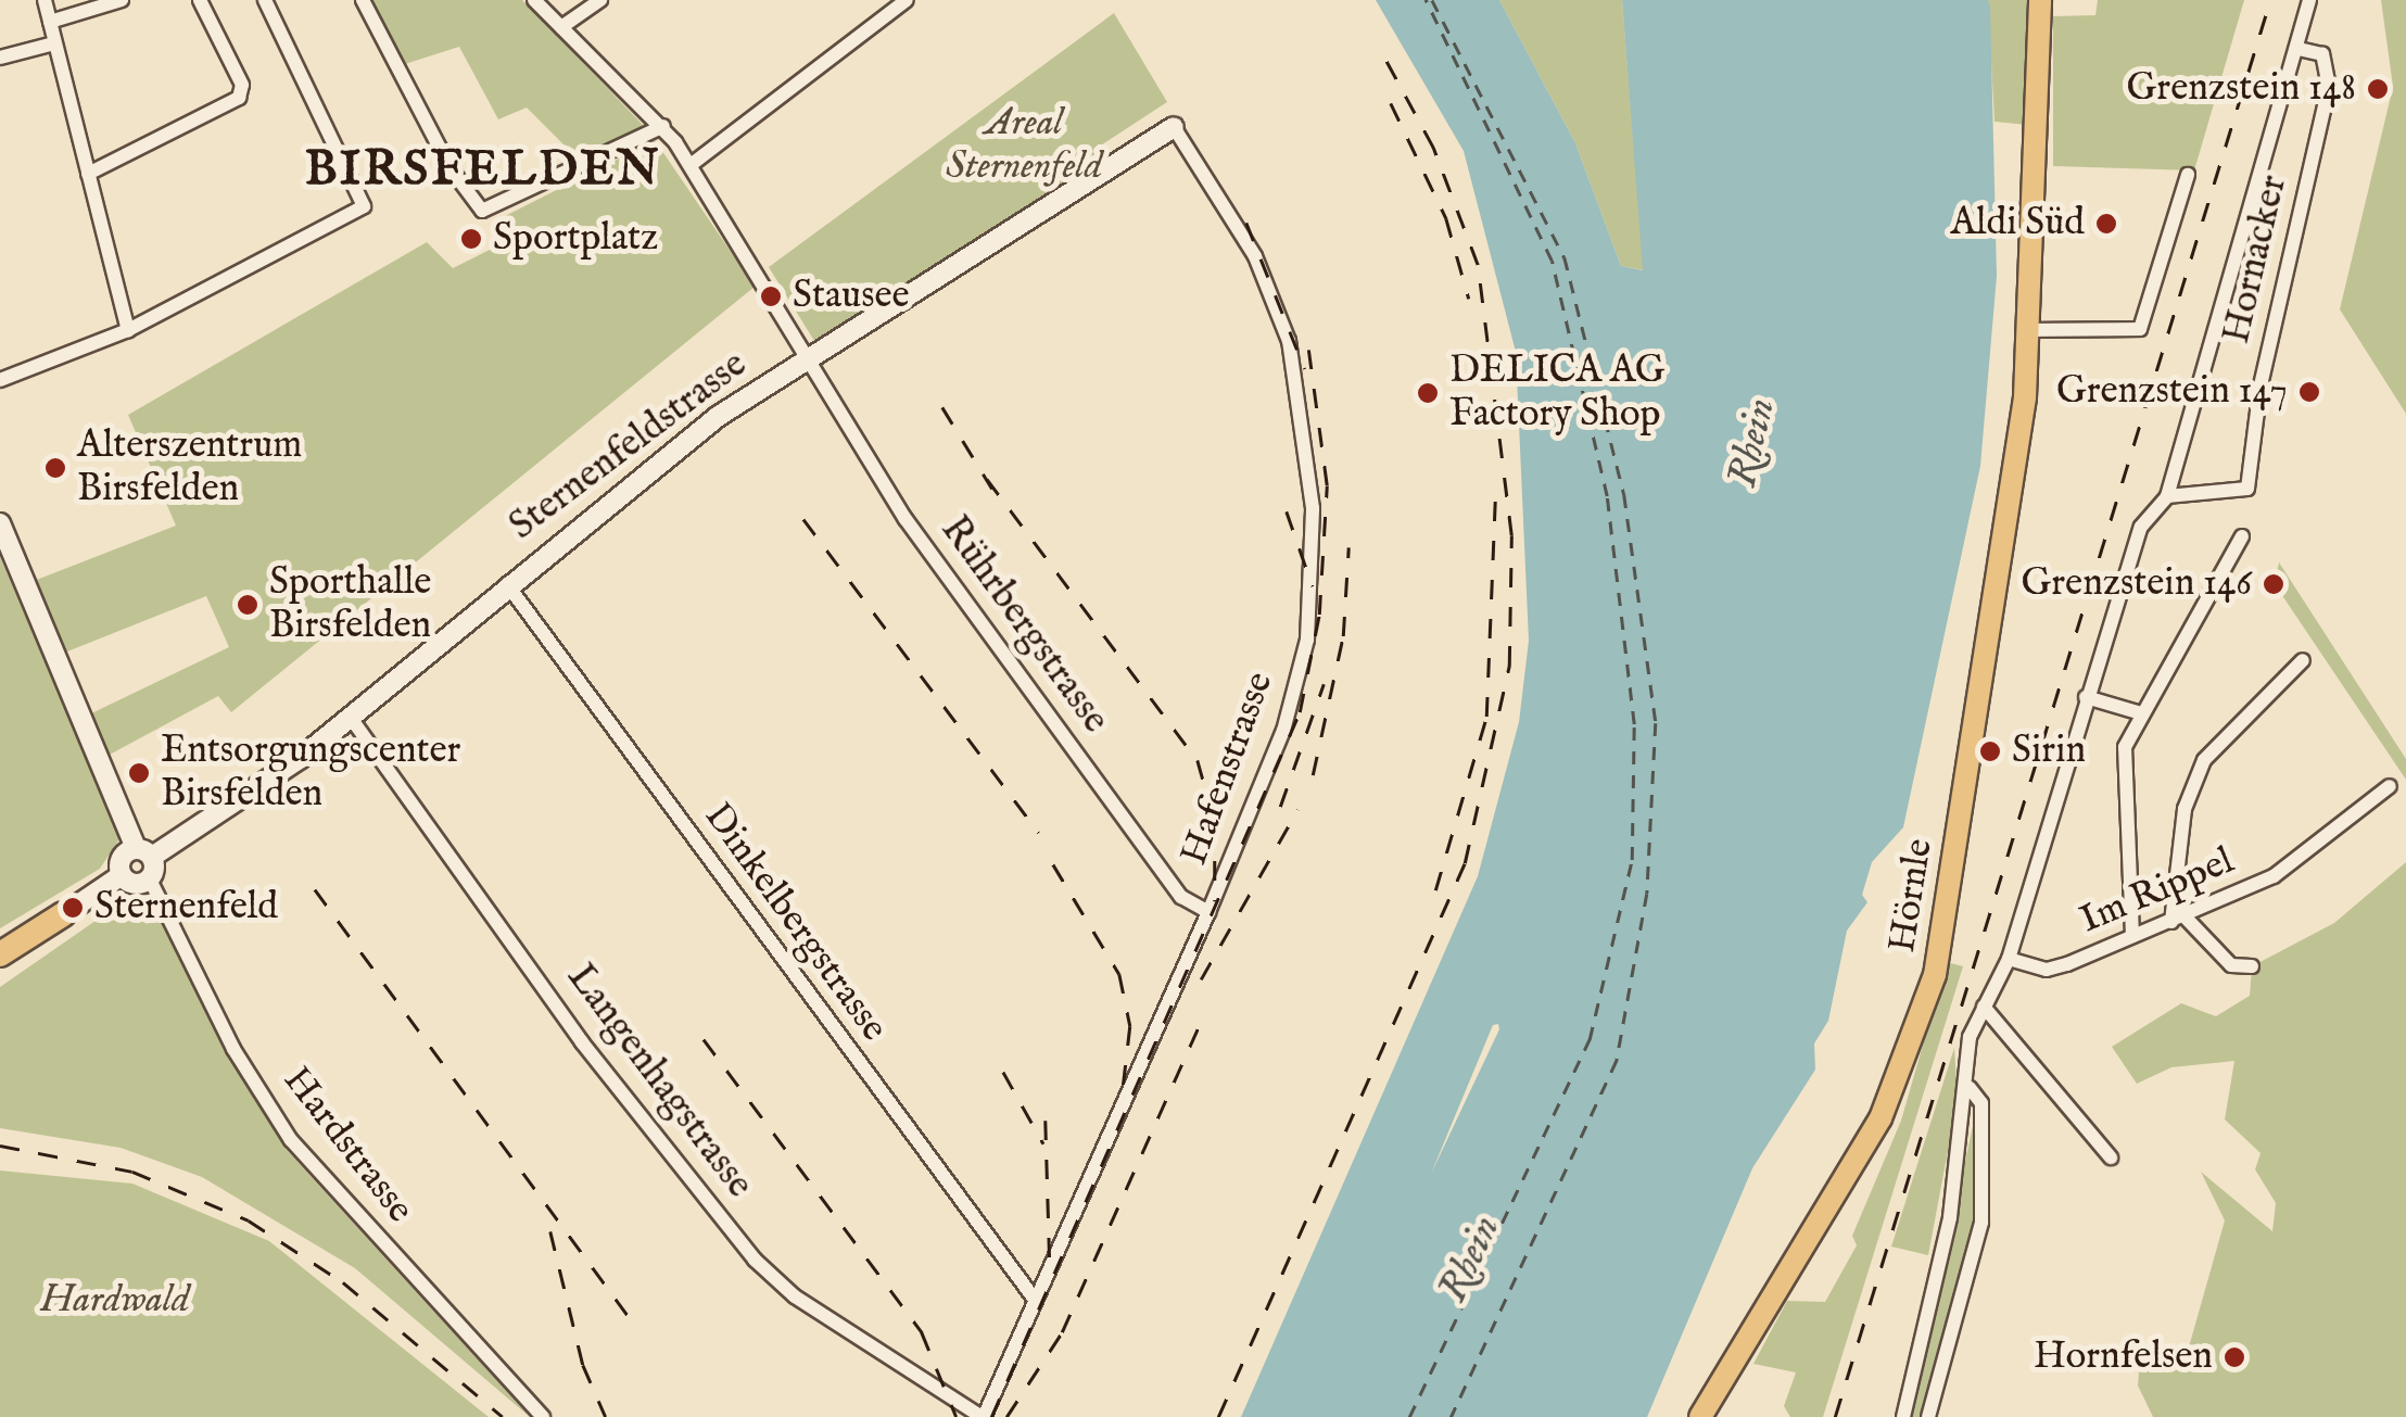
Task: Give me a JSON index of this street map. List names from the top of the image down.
{
  "streets": {
    "main road": ["Hörnle"],
    "street": [
      "Hornacker",
      "Sternenfeldstrasse",
      "Rührbergstrasse",
      "Hafenstrasse",
      "Im Rippel",
      "Dinkelbergstrasse",
      "Langenhagstrasse",
      "Hardstrasse"
    ]
  },
  "crossings": [
    ["Hornacker", "Im Rippel"],
    ["Sternenfeldstrasse", "Rührbergstrasse"],
    ["Sternenfeldstrasse", "Hafenstrasse"],
    ["Sternenfeldstrasse", "Dinkelbergstrasse"],
    ["Sternenfeldstrasse", "Langenhagstrasse"],
    ["Rührbergstrasse", "Hafenstrasse"],
    ["Hafenstrasse", "Dinkelbergstrasse"],
    ["Hafenstrasse", "Langenhagstrasse"]
  ],
  "districts": ["BIRSFELDEN"],
  "water": ["Rhein"],
  "parks": ["Areal Sternenfeld", "Hardwald"],
  "places": [
    "Grenzstein 148",
    "Aldi Süd",
    "Sportplatz",
    "Stausee",
    "Grenzstein 147",
    "DELICA AG Factory Shop",
    "Alterszentrum Birsfelden",
    "Grenzstein 146",
    "Sporthalle Birsfelden",
    "Sirin",
    "Entsorgungscenter Birsfelden",
    "Sternenfeld",
    "Hornfelsen"
  ]
}
